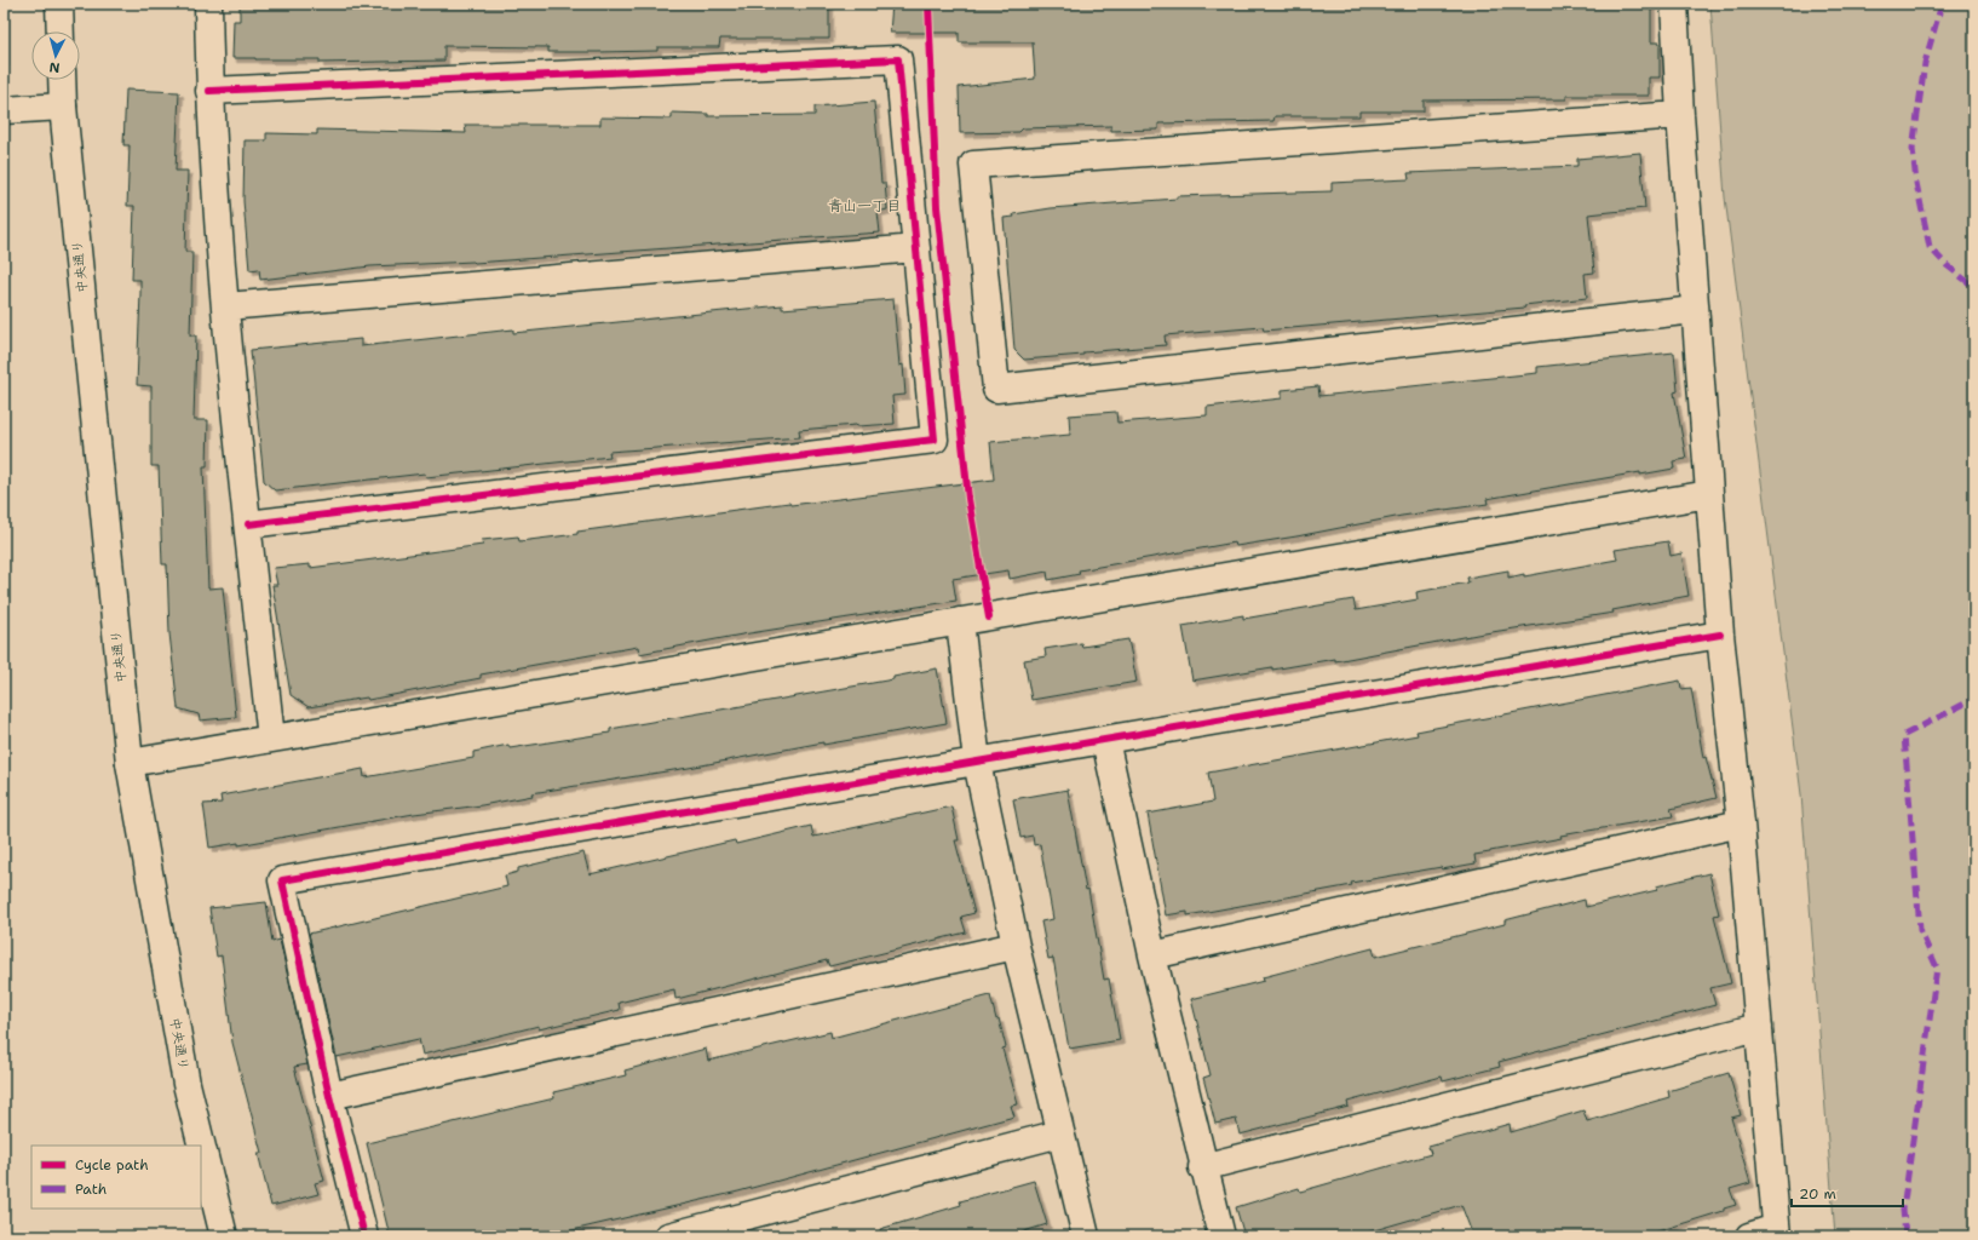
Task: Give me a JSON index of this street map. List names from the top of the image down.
{
  "streets": {
    "street": ["中央通り"]
  },
  "districts": ["青山一丁目"],
  "legend": ["Cycle path", "Path"],
  "scale_bar": "20 m",
  "north": "bottom"
}
